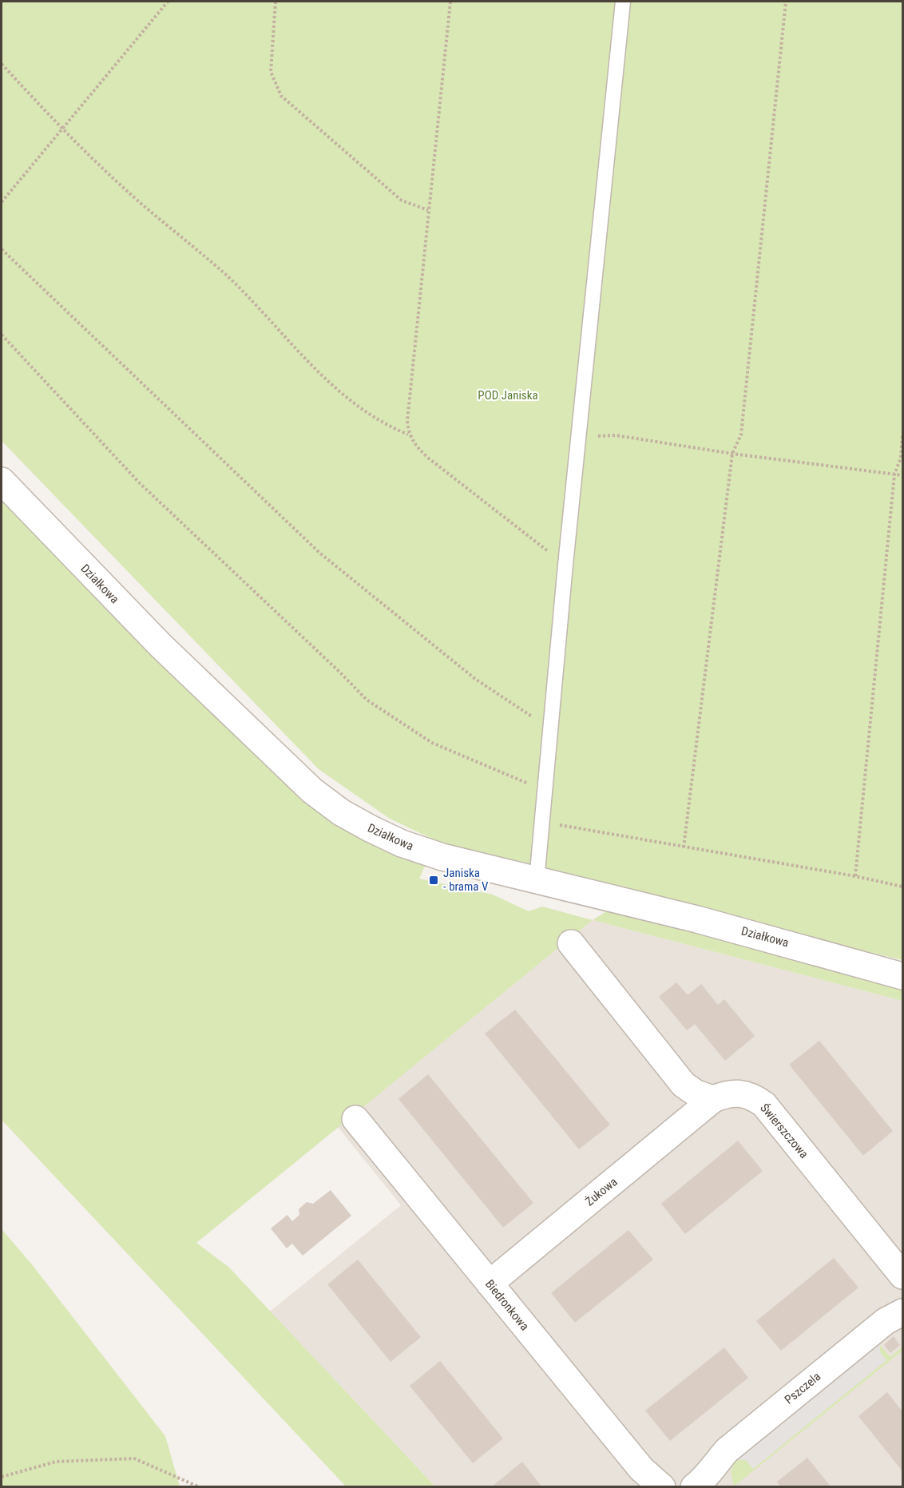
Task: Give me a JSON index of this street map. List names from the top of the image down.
{
  "streets": {
    "street": [
      "Działkowa",
      "Świerszczowa",
      "Żukowa",
      "Biedronkowa",
      "Pszczela"
    ]
  },
  "crossings": [
    ["Świerszczowa", "Żukowa"],
    ["Żukowa", "Biedronkowa"]
  ],
  "parks": ["POD Janiska"],
  "places": {
    "transit": ["Janiska - brama V"]
  }
}
